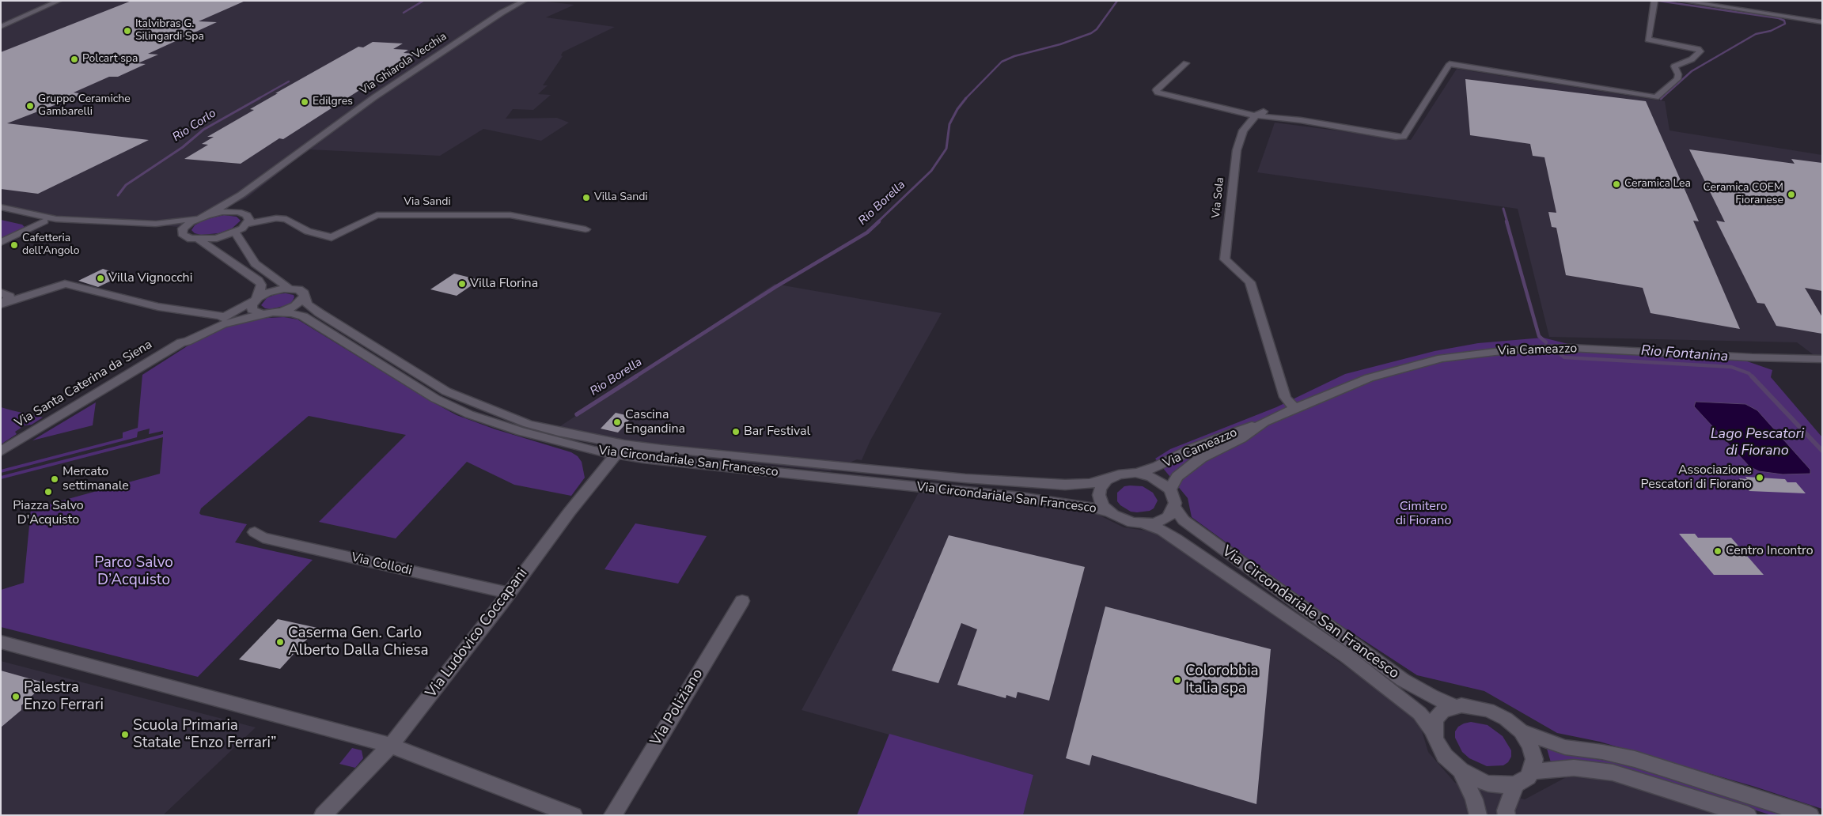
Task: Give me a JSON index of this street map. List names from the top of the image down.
{
  "streets": {
    "street": [
      "Via Ghiarola Vecchia",
      "Via Sola",
      "Via Sandi",
      "Via Cameazzo",
      "Via Santa Caterina da Siena",
      "Via Circondariale San Francesco",
      "Via Collodi",
      "Via Ludovico Coccapani",
      "Via Poliziano"
    ]
  },
  "crossings": [
    ["Via Ghiarola Vecchia", "Via Sandi"],
    ["Via Sola", "Via Cameazzo"],
    ["Via Cameazzo", "Via Circondariale San Francesco"],
    ["Via Santa Caterina da Siena", "Via Circondariale San Francesco"],
    ["Via Circondariale San Francesco", "Via Ludovico Coccapani"],
    ["Via Collodi", "Via Ludovico Coccapani"]
  ],
  "water": [
    "Rio Corlo",
    "Rio Borella",
    "Rio Fontanina",
    "Lago Pescatori di Fiorano"
  ],
  "parks": ["Cimitero di Fiorano", "Parco Salvo D’Acquisto"],
  "places": [
    "Italvibras G. Silingardi Spa",
    "Polcart spa",
    "Edilgres",
    "Gruppo Ceramiche Gambarelli",
    "Ceramica Lea",
    "Ceramica COEM Fioranese",
    "Villa Sandi",
    "Cafetteria dell'Angolo",
    "Villa Vignocchi",
    "Villa Florina",
    "Cascina Engandina",
    "Bar Festival",
    "Associazione Pescatori di Fiorano",
    "Mercato settimanale",
    "Piazza Salvo D'Acquisto",
    "Centro Incontro",
    "Caserma Gen. Carlo Alberto Dalla Chiesa",
    "Colorobbia Italia spa",
    "Palestra Enzo Ferrari",
    "Scuola Primaria Statale “Enzo Ferrari”"
  ]
}
